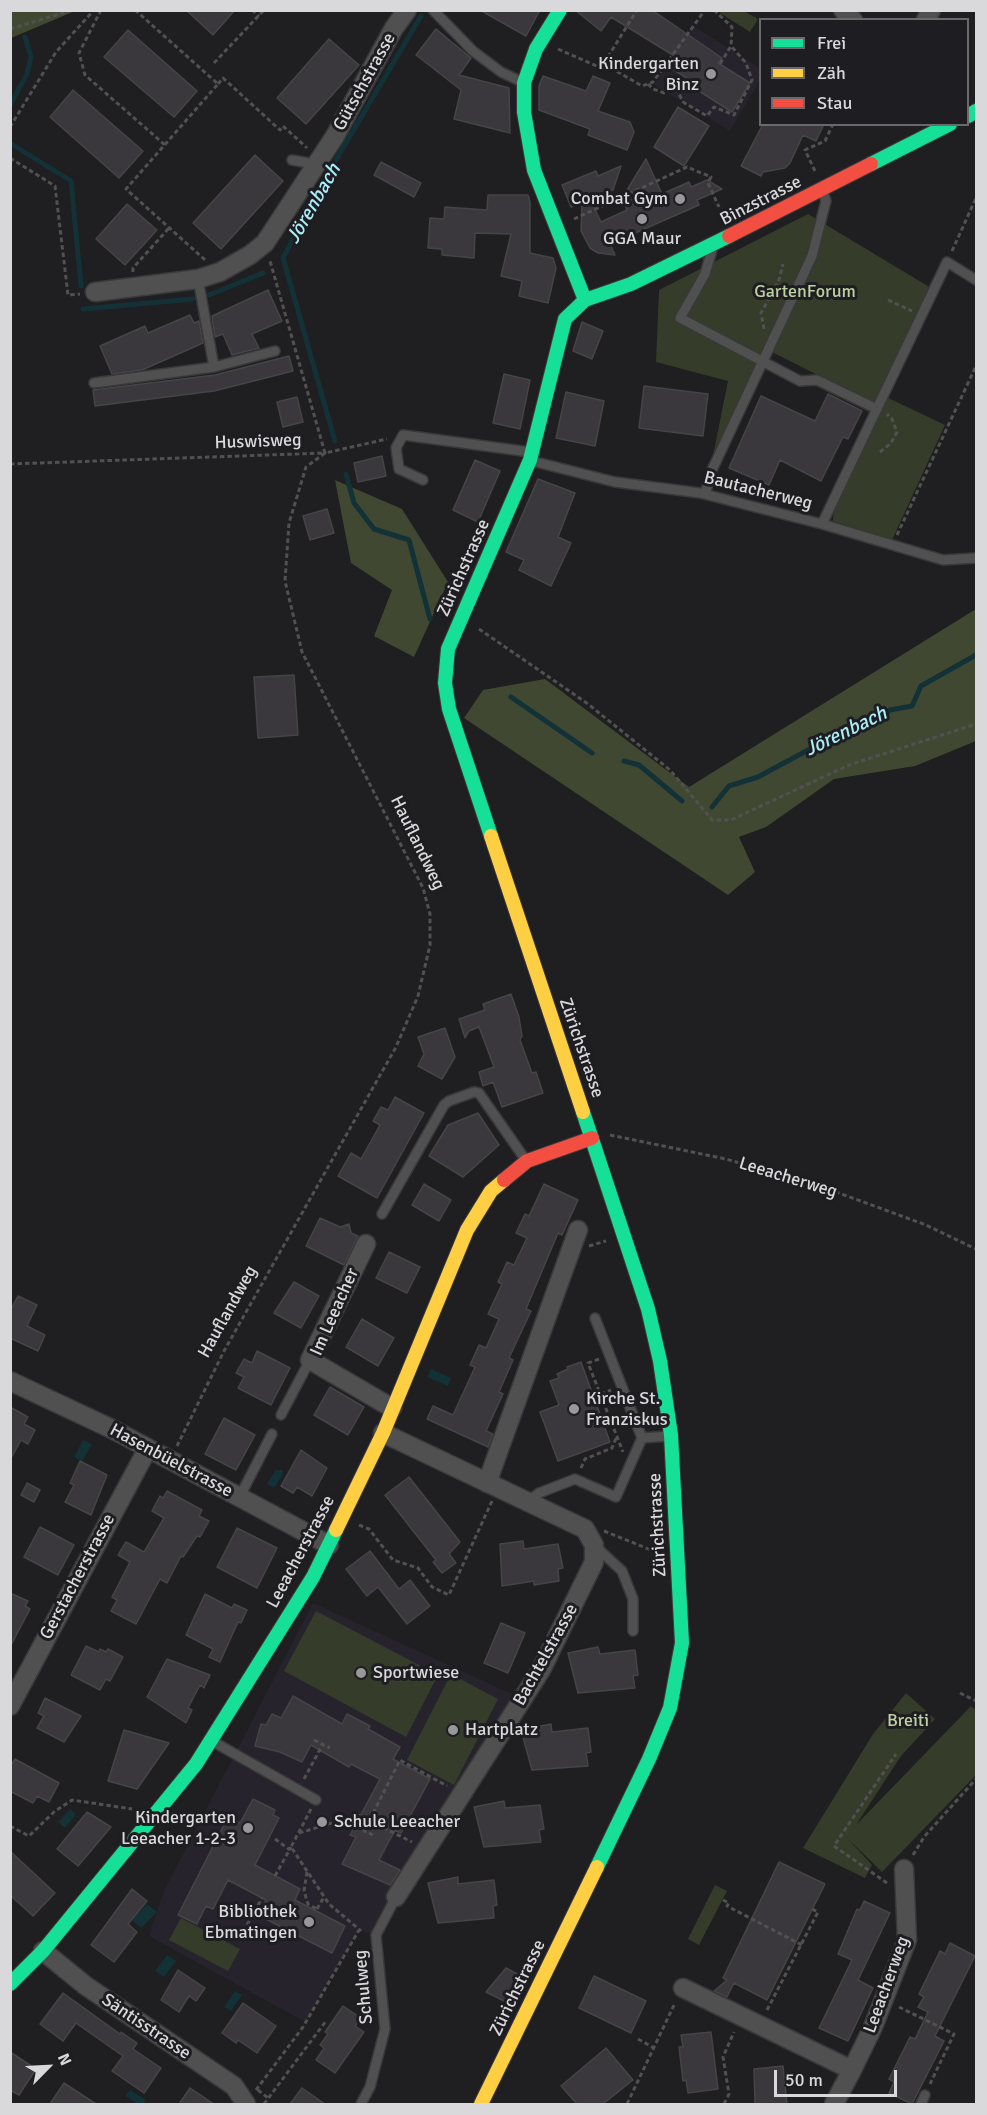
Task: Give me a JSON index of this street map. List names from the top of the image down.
{
  "streets": {
    "main road": ["Binzstrasse", "Zürichstrasse", "Leeacherstrasse"],
    "street": [
      "Gütschstrasse",
      "Leeacherweg",
      "Im Leeacher",
      "Hasenbüelstrasse",
      "Gerstacherstrasse",
      "Bachtelstrasse",
      "Säntisstrasse"
    ],
    "lane": ["Bautacherweg", "Schulweg"],
    "path": ["Huswisweg", "Hauflandweg"]
  },
  "crossings": [
    ["Gütschstrasse", "Huswisweg"],
    ["Binzstrasse", "Zürichstrasse"],
    ["Huswisweg", "Hauflandweg"],
    ["Bautacherweg", "Zürichstrasse"],
    ["Zürichstrasse", "Leeacherweg"],
    ["Zürichstrasse", "Leeacherstrasse"],
    ["Hauflandweg", "Hasenbüelstrasse"],
    ["Leeacherweg", "Leeacherstrasse"],
    ["Im Leeacher", "Leeacherstrasse"],
    ["Hasenbüelstrasse", "Leeacherstrasse"],
    ["Hasenbüelstrasse", "Gerstacherstrasse"],
    ["Leeacherstrasse", "Säntisstrasse"],
    ["Bachtelstrasse", "Schulweg"]
  ],
  "water": ["Jörenbach"],
  "parks": ["GartenForum", "Breiti"],
  "places": [
    "Kindergarten Binz",
    "Combat Gym",
    "GGA Maur",
    "Kirche St. Franziskus",
    "Sportwiese",
    "Hartplatz",
    "Schule Leeacher",
    "Kindergarten Leeacher 1-2-3",
    "Bibliothek Ebmatingen"
  ],
  "legend": ["Frei", "Zäh", "Stau"],
  "scale_bar": "50 m",
  "north": "top right"
}
